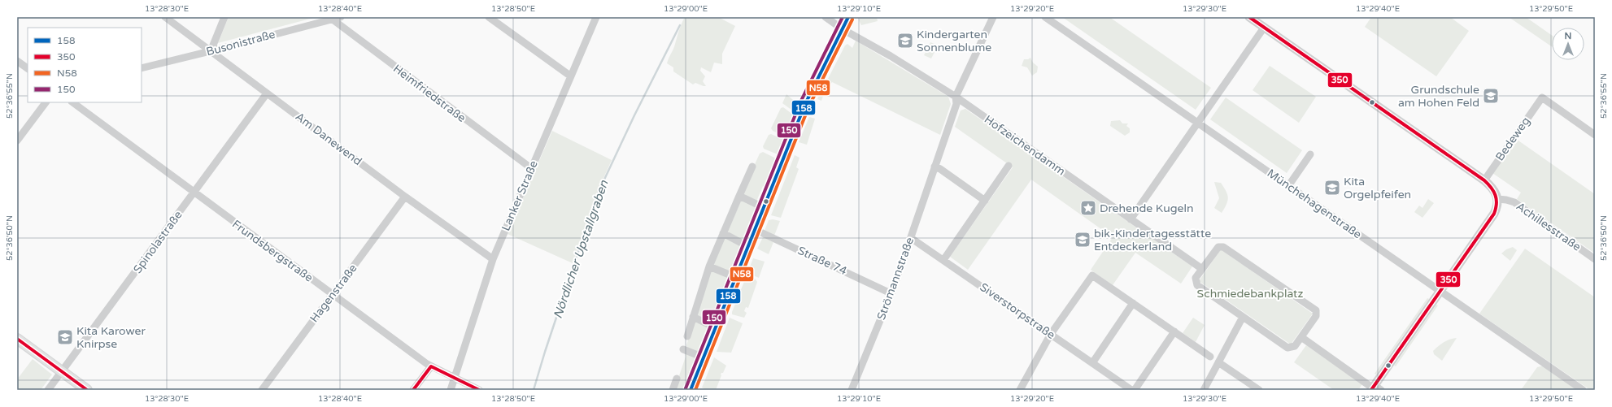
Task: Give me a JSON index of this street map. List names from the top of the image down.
{
  "streets": {
    "street": [
      "Busonistraße",
      "Heimfriedstraße",
      "Am Danewend",
      "Bedeweg",
      "Hofzeichendamm",
      "Lanker Straße",
      "Münchehagenstraße",
      "Achillesstraße",
      "Spinolastraße",
      "Frundsbergstraße",
      "Straße 74",
      "Strömannstraße",
      "Hagenstraße",
      "Siverstorpstraße"
    ]
  },
  "crossings": [
    ["Busonistraße", "Heimfriedstraße"],
    ["Busonistraße", "Am Danewend"],
    ["Heimfriedstraße", "Lanker Straße"],
    ["Am Danewend", "Lanker Straße"],
    ["Am Danewend", "Spinolastraße"],
    ["Am Danewend", "Hagenstraße"],
    ["Hofzeichendamm", "Strömannstraße"],
    ["Lanker Straße", "Frundsbergstraße"],
    ["Spinolastraße", "Frundsbergstraße"],
    ["Frundsbergstraße", "Hagenstraße"],
    ["Straße 74", "Strömannstraße"],
    ["Strömannstraße", "Siverstorpstraße"]
  ],
  "water": ["Nördlicher Upstallgraben"],
  "parks": ["Schmiedebankplatz"],
  "places": {
    "school or university": [
      "Kindergarten Sonnenblume",
      "Grundschule am Hohen Feld",
      "Kita Orgelpfeifen",
      "bik-Kindertagesstätte Entdeckerland",
      "Kita Karower Knirpse"
    ],
    "place": ["Drehende Kugeln"]
  },
  "lines": [
    "transit line 158",
    "transit line 350",
    "transit line 150",
    "transit line N58"
  ],
  "legend": [
    "158",
    "350",
    "N58",
    "150"
  ],
  "north": "top",
  "coordinates": [
    "13°28'30\"E",
    "13°28'40\"E",
    "13°28'50\"E",
    "13°29'00\"E",
    "13°29'10\"E",
    "13°29'20\"E",
    "13°29'30\"E",
    "13°29'40\"E",
    "13°29'50\"E",
    "52°36'55\"N",
    "52°36'50\"N"
  ]
}
